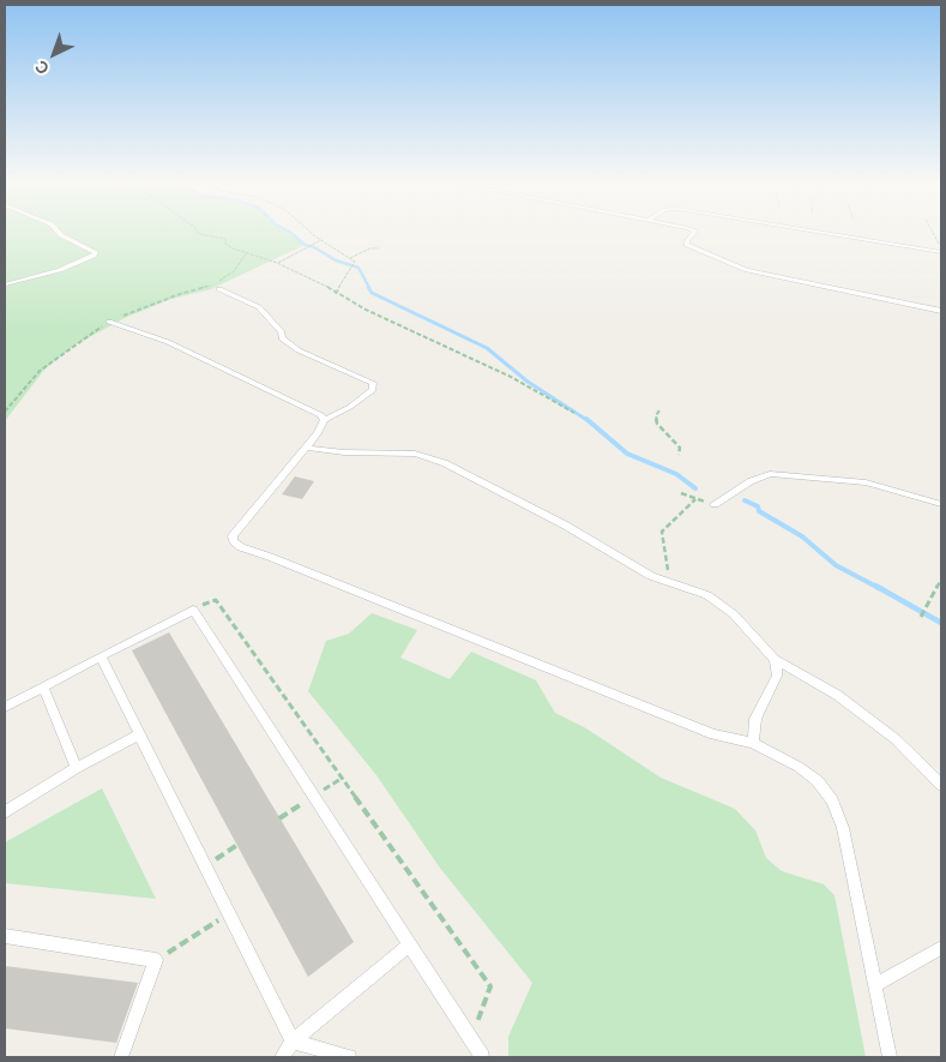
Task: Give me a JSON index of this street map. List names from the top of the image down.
{
  "north": "bottom left"
}
